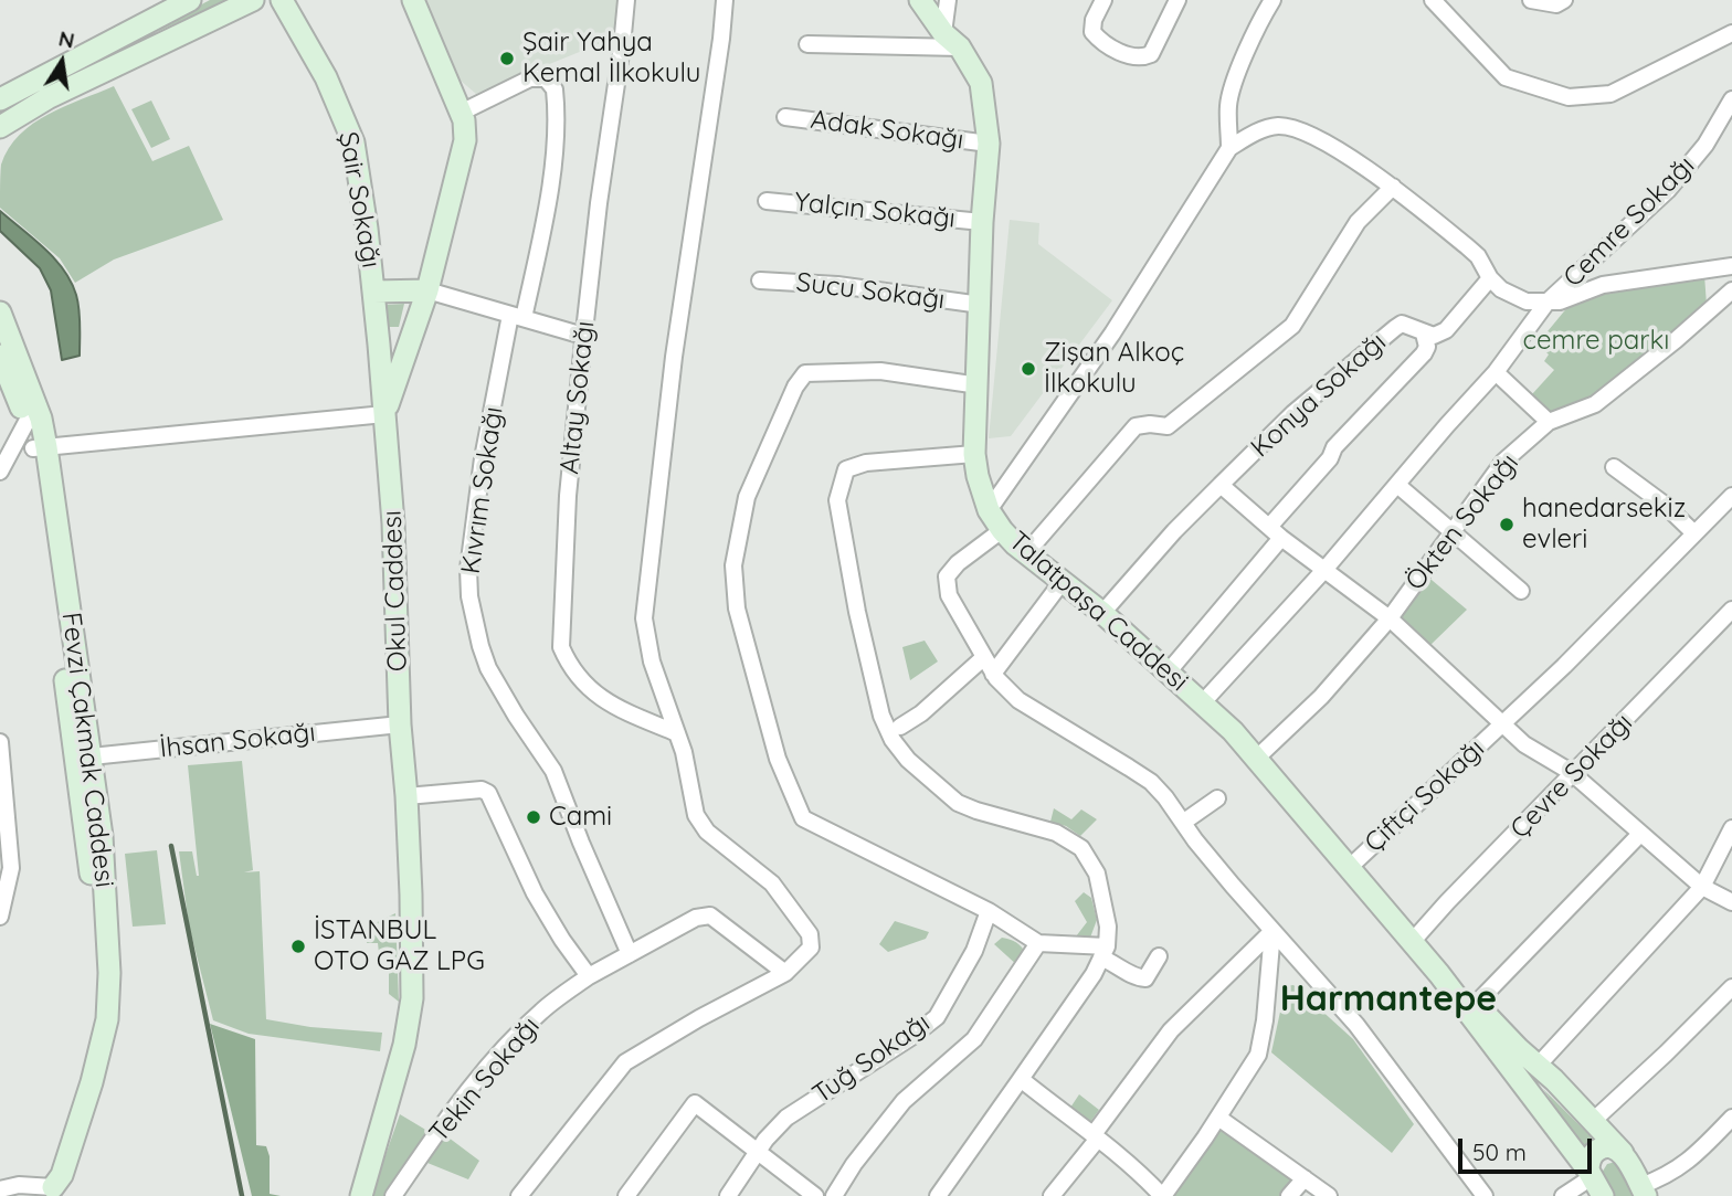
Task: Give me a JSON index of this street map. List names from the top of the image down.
{
  "streets": {
    "main road": [
      "Şair Sokağı",
      "Okul Caddesı",
      "Talatpaşa Caddesi",
      "Fevzi Çakmak Caddesi"
    ],
    "street": [
      "Adak Sokağı",
      "Yalçın Sokağı",
      "Cemre Sokağı",
      "Sucu Sokağı",
      "Konya Sokağı",
      "Altay Sokağı",
      "Kıvrım Sokağı",
      "Ökten Sokağı",
      "İhsan Sokağı",
      "Çevre Sokağı",
      "Çiftçi Sokağı",
      "Tuğ Sokağı",
      "Tekin Sokağı"
    ]
  },
  "crossings": [
    ["Adak Sokağı", "Talatpaşa Caddesi"],
    ["Şair Sokağı", "Okul Caddesı"],
    ["Yalçın Sokağı", "Talatpaşa Caddesi"],
    ["Cemre Sokağı", "Talatpaşa Caddesi"],
    ["Sucu Sokağı", "Talatpaşa Caddesi"],
    ["Kıvrım Sokağı", "Okul Caddesı"],
    ["Kıvrım Sokağı", "Tekin Sokağı"],
    ["Ökten Sokağı", "Talatpaşa Caddesi"],
    ["Okul Caddesı", "İhsan Sokağı"],
    ["Talatpaşa Caddesi", "Çevre Sokağı"],
    ["Talatpaşa Caddesi", "Çiftçi Sokağı"],
    ["İhsan Sokağı", "Fevzi Çakmak Caddesi"]
  ],
  "districts": ["Harmantepe"],
  "parks": ["cemre parkı"],
  "places": [
    "Şair Yahya Kemal İlkokulu",
    "Zişan Alkoç İlkokulu",
    "hanedarsekiz evleri",
    "Cami",
    "İSTANBUL OTO GAZ LPG"
  ],
  "scale_bar": "50 m",
  "north": "top"
}
